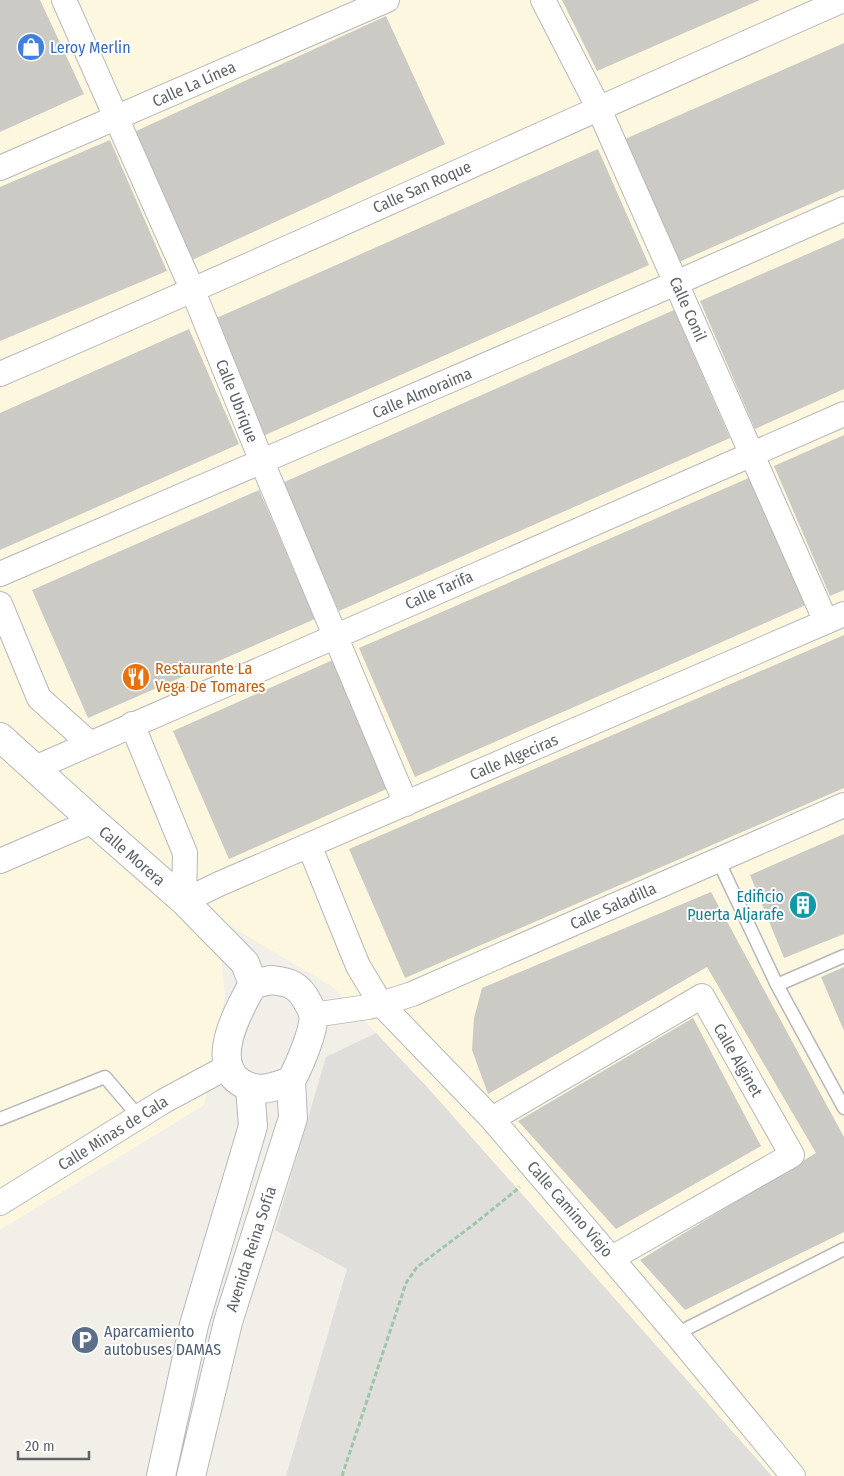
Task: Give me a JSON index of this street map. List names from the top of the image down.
{
  "streets": {
    "street": [
      "Calle La Línea",
      "Calle San Roque",
      "Calle Conil",
      "Calle Almoraima",
      "Calle Ubrique",
      "Calle Tarifa",
      "Calle Algeciras",
      "Calle Morera",
      "Calle Saladilla",
      "Calle Alginet",
      "Calle Minas de Cala",
      "Calle Camino Viejo",
      "Avenida Reina Sofía"
    ]
  },
  "crossings": [
    ["Calle La Línea", "Calle Ubrique"],
    ["Calle San Roque", "Calle Conil"],
    ["Calle San Roque", "Calle Ubrique"],
    ["Calle Conil", "Calle Almoraima"],
    ["Calle Conil", "Calle Tarifa"],
    ["Calle Conil", "Calle Algeciras"],
    ["Calle Almoraima", "Calle Ubrique"],
    ["Calle Ubrique", "Calle Tarifa"],
    ["Calle Ubrique", "Calle Algeciras"],
    ["Calle Tarifa", "Calle Morera"],
    ["Calle Algeciras", "Calle Morera"],
    ["Calle Algeciras", "Calle Camino Viejo"],
    ["Calle Morera", "Calle Minas de Cala"],
    ["Calle Morera", "Avenida Reina Sofía"],
    ["Calle Saladilla", "Calle Camino Viejo"],
    ["Calle Alginet", "Calle Camino Viejo"],
    ["Calle Minas de Cala", "Avenida Reina Sofía"]
  ],
  "places": {
    "shop": ["Leroy Merlin"],
    "restaurant": ["Restaurante La Vega De Tomares"],
    "building": ["Edificio Puerta Aljarafe"],
    "parking": ["Aparcamiento autobuses DAMAS"]
  },
  "scale_bar": "20 m"
}
